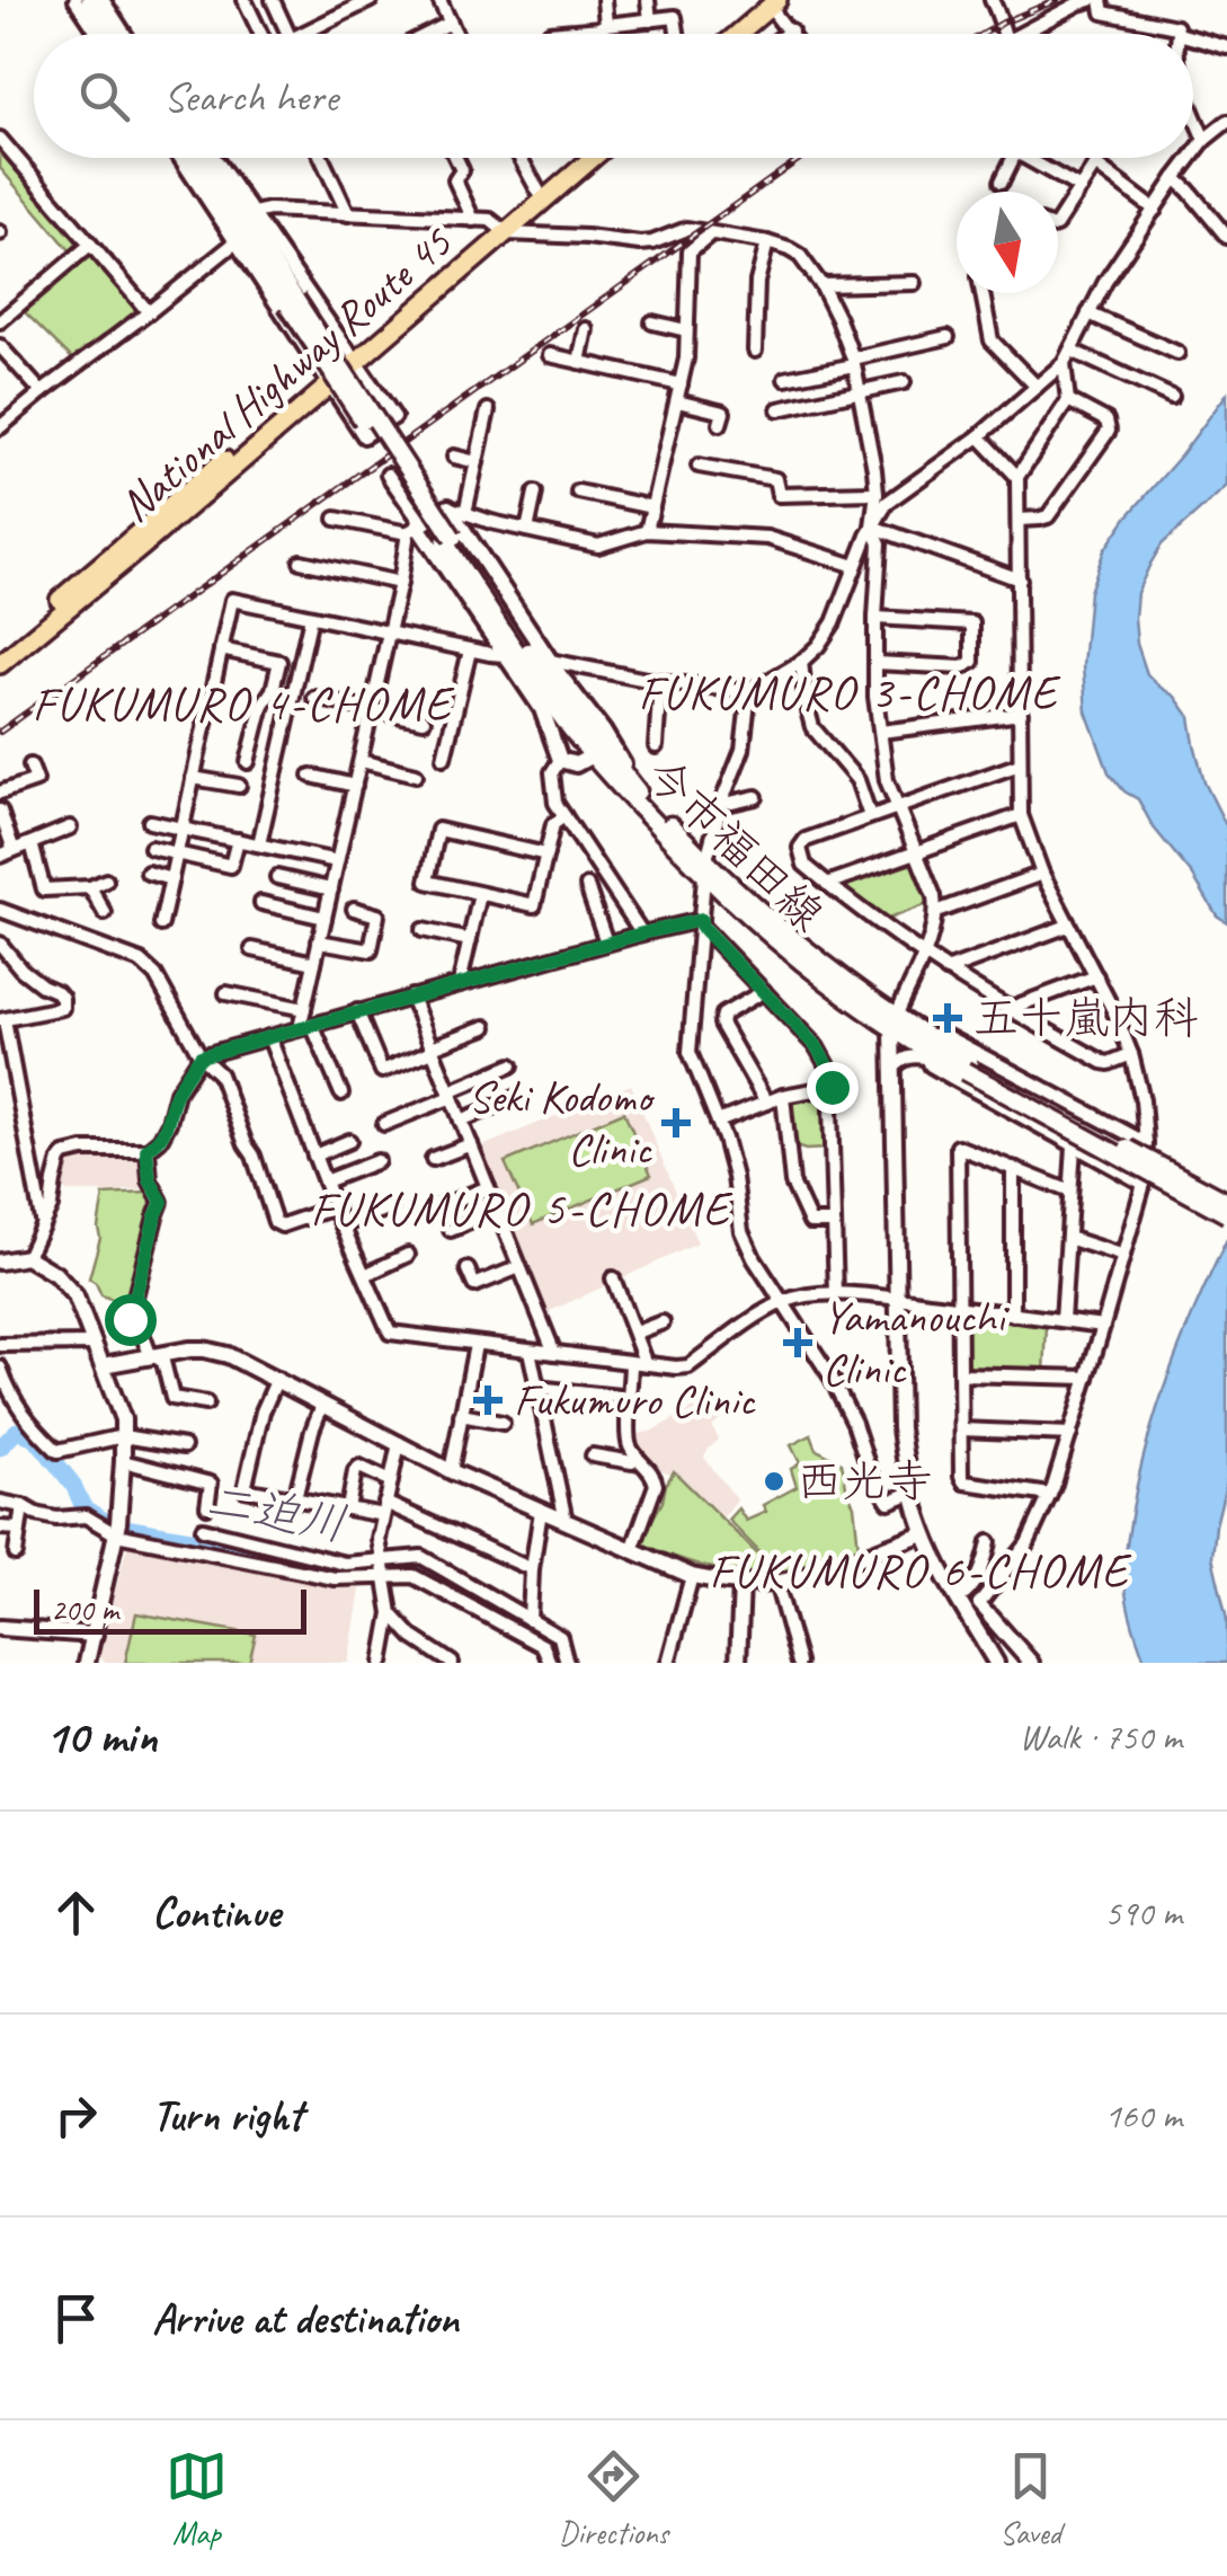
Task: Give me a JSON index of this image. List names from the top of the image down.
{
  "streets": {
    "highway": ["National Highway Route 45"],
    "main road": ["今市福田線"]
  },
  "crossings": [
    ["National Highway Route 45", "今市福田線"]
  ],
  "districts": [
    "FUKUMURO 3-CHOME",
    "FUKUMURO 4-CHOME",
    "FUKUMURO 5-CHOME",
    "FUKUMURO 6-CHOME"
  ],
  "water": ["二迫川"],
  "places": {
    "health": [
      "五十嵐内科",
      "Seki Kodomo Clinic",
      "Yamanouchi Clinic",
      "Fukumuro Clinic"
    ],
    "other": ["西光寺"]
  },
  "scale_bar": "200 m",
  "north": "bottom",
  "page": {
    "search": "Search here",
    "scale": "200 m",
    "heading": ["10 min", "Walk · 750 m"],
    "list": [
      ["Continue", "590 m"],
      ["Turn right", "160 m"],
      "Arrive at destination"
    ],
    "nav": ["Map", "Directions", "Saved"]
  }
}
